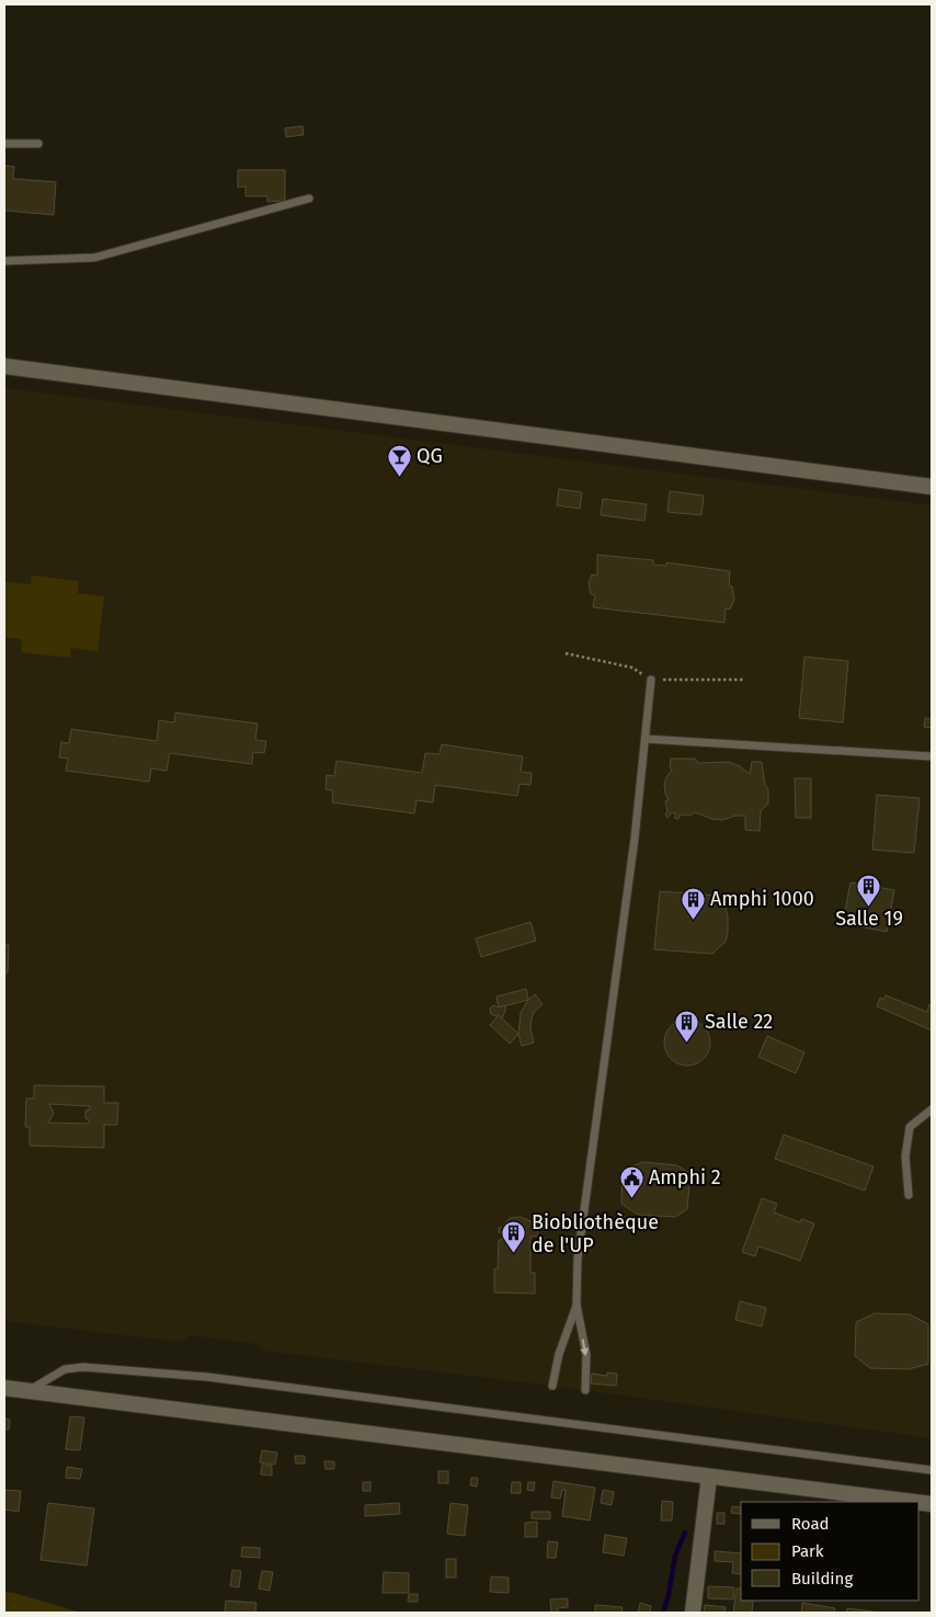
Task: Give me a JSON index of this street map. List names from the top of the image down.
{
  "places": {
    "bar": ["QG"],
    "building": [
      "Salle 19",
      "Amphi 1000",
      "Salle 22",
      "Biobliothèque de l'UP"
    ],
    "public building": ["Amphi 2"]
  },
  "legend": ["Road", "Park", "Building"]
}
